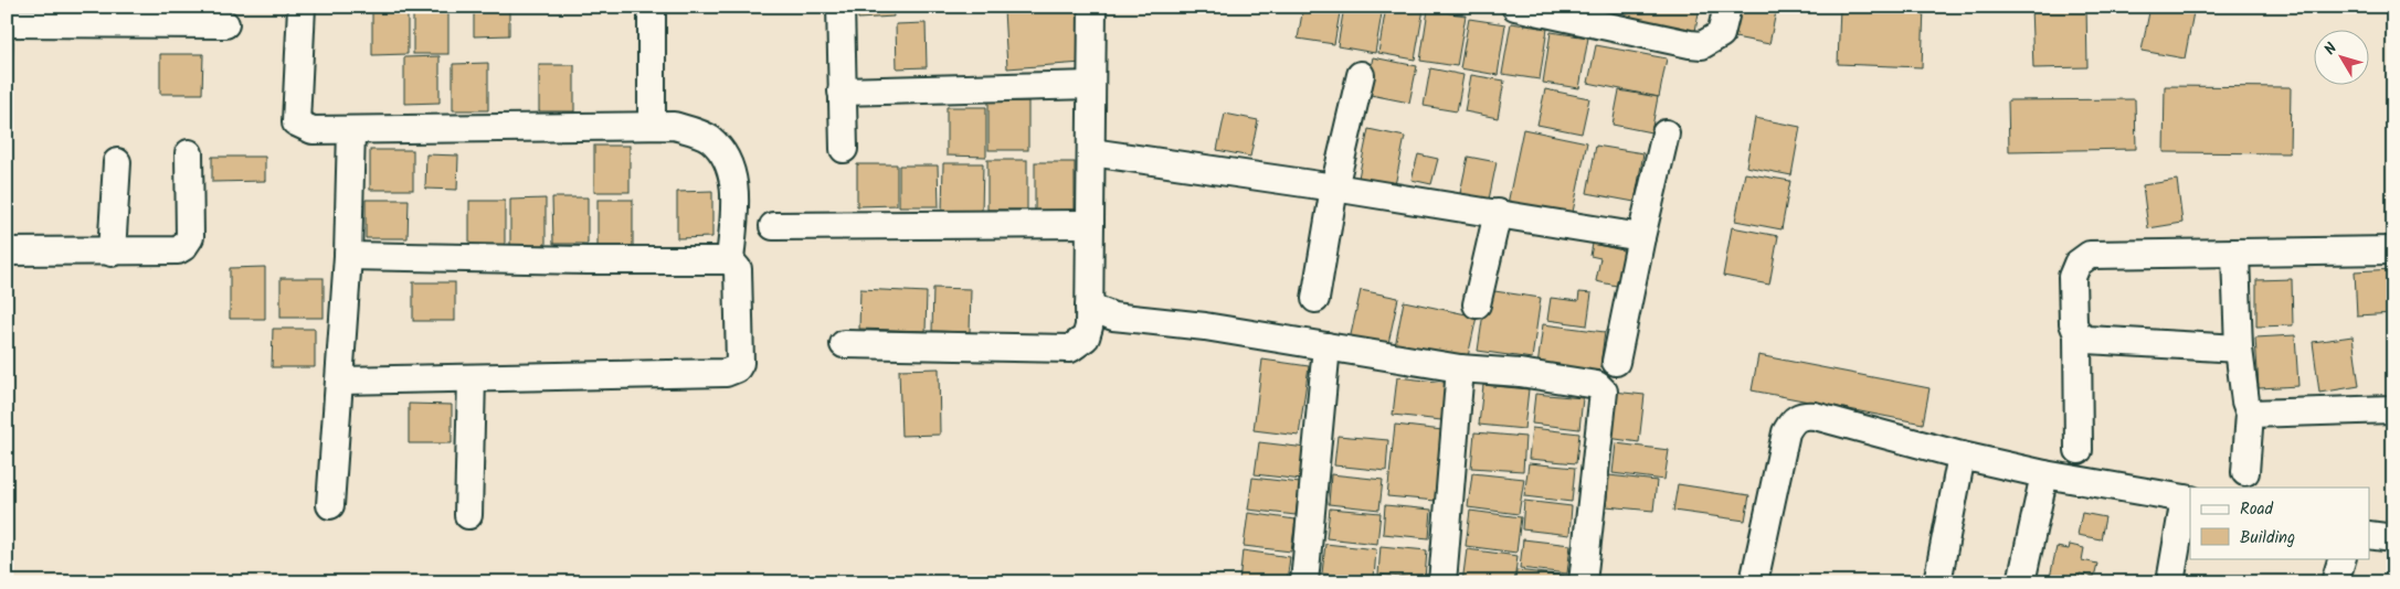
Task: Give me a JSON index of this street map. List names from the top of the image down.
{
  "legend": ["Road", "Building"],
  "north": "top left"
}
